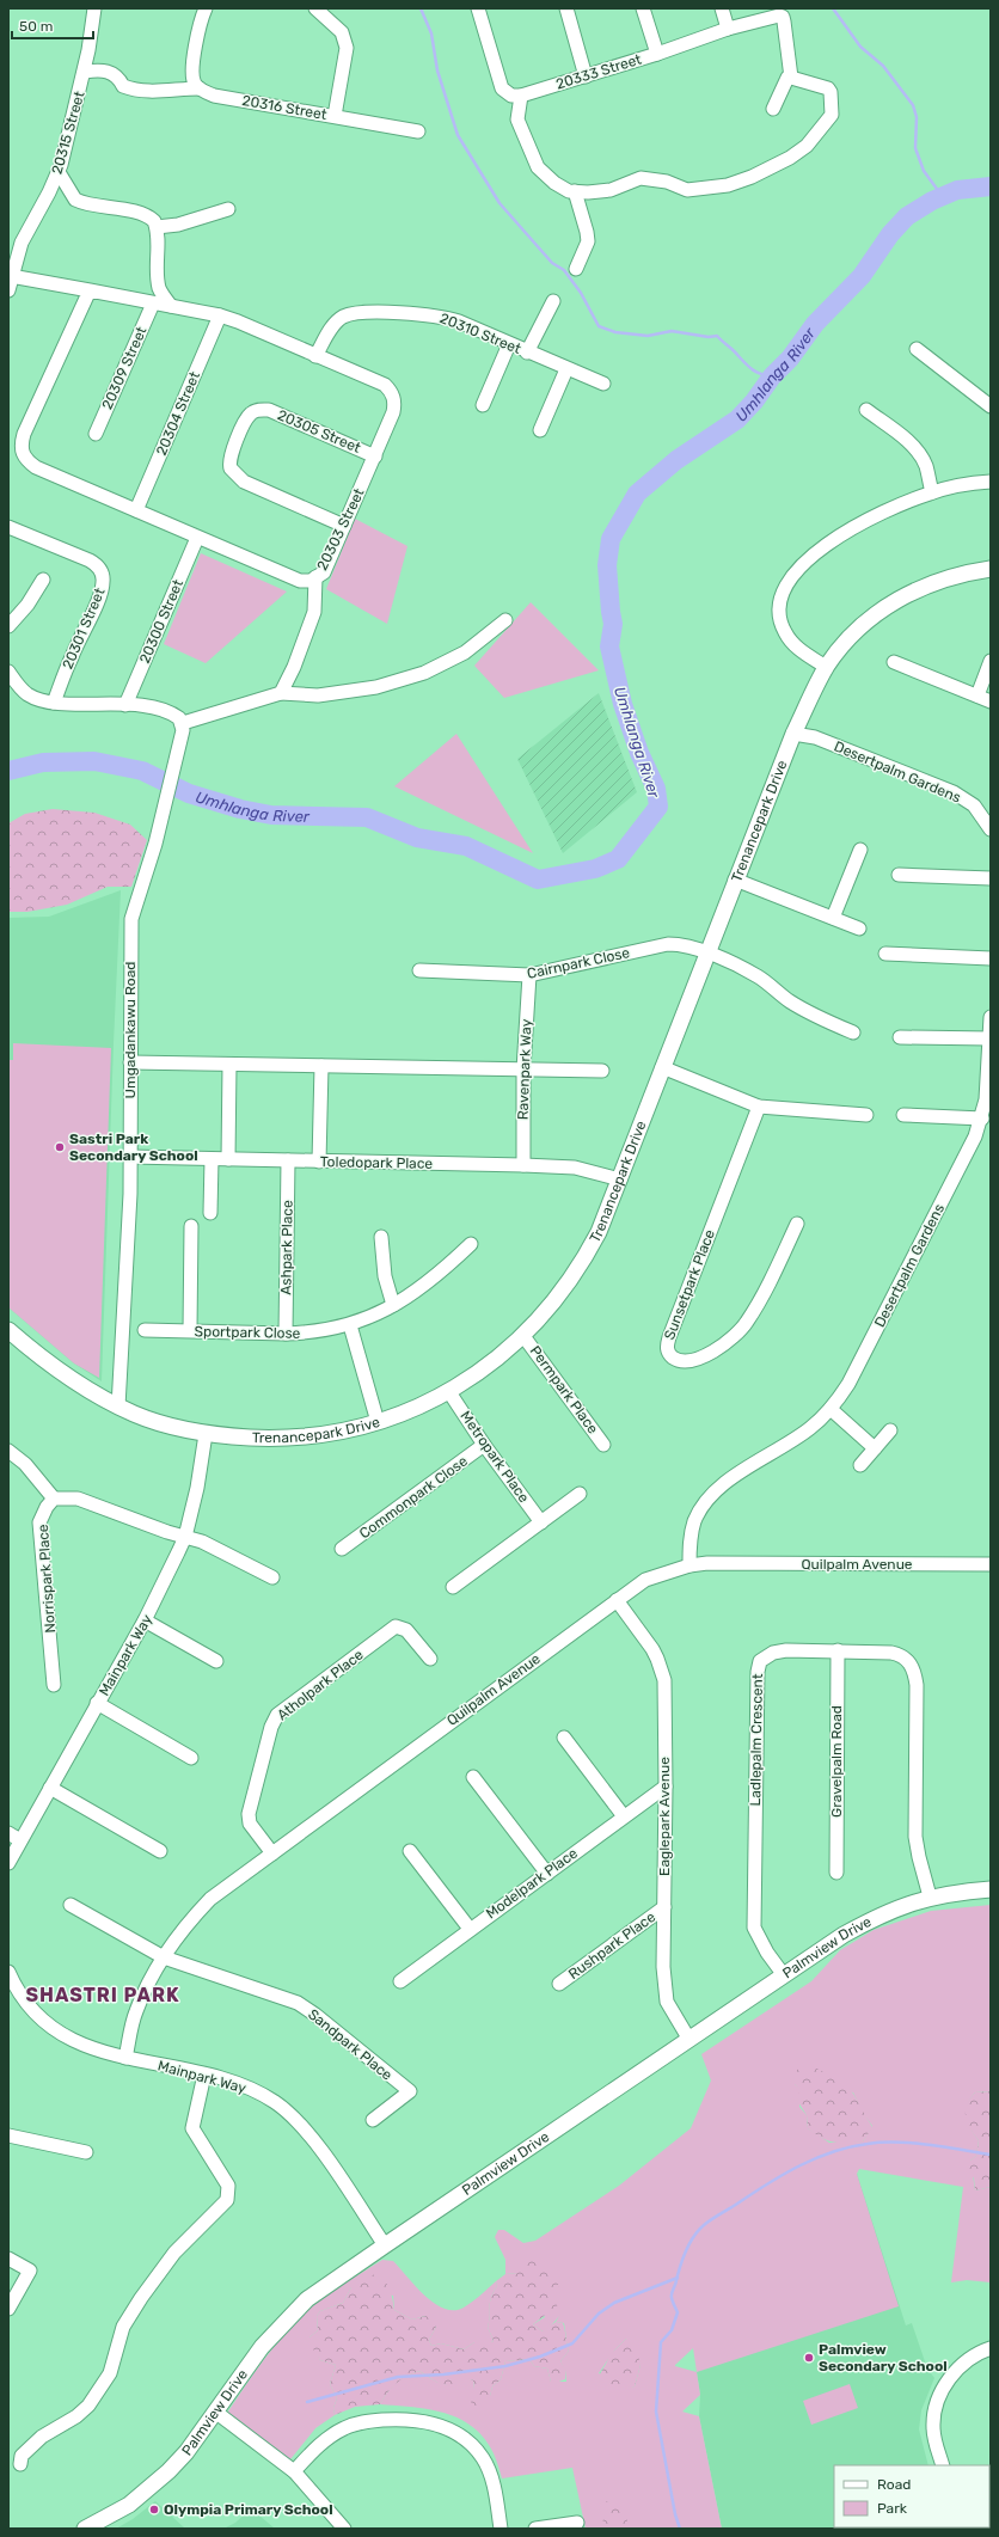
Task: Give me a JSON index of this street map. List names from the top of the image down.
{
  "streets": {
    "street": [
      "20333 Street",
      "20316 Street",
      "20315 Street",
      "20310 Street",
      "20309 Street",
      "20304 Street",
      "20305 Street",
      "20303 Street",
      "20300 Street",
      "20301 Street",
      "Desertpalm Gardens",
      "Trenancepark Drive",
      "Cairnpark Close",
      "Umgadankawu Road",
      "Ravenpark Way",
      "Toledopark Place",
      "Ashpark Place",
      "Sunsetpark Place",
      "Sportpark Close",
      "Permpark Place",
      "Metropark Place",
      "Commonpark Close",
      "Quilpalm Avenue",
      "Norrispark Place",
      "Mainpark Way",
      "Atholpark Place",
      "Ladlepalm Crescent",
      "Gravelpalm Road",
      "Eaglepark Avenue",
      "Modelpark Place",
      "Rushpark Place",
      "Palmview Drive",
      "Sandpark Place"
    ]
  },
  "crossings": [
    ["20315 Street", "20303 Street"],
    ["20310 Street", "20303 Street"],
    ["20309 Street", "20303 Street"],
    ["20304 Street", "20303 Street"],
    ["20305 Street", "20303 Street"],
    ["20303 Street", "20300 Street"],
    ["Desertpalm Gardens", "Trenancepark Drive"],
    ["Desertpalm Gardens", "Quilpalm Avenue"],
    ["Trenancepark Drive", "Cairnpark Close"],
    ["Trenancepark Drive", "Umgadankawu Road"],
    ["Trenancepark Drive", "Toledopark Place"],
    ["Trenancepark Drive", "Permpark Place"],
    ["Trenancepark Drive", "Metropark Place"],
    ["Trenancepark Drive", "Mainpark Way"],
    ["Cairnpark Close", "Ravenpark Way"],
    ["Umgadankawu Road", "Toledopark Place"],
    ["Ravenpark Way", "Toledopark Place"],
    ["Toledopark Place", "Ashpark Place"],
    ["Ashpark Place", "Sportpark Close"],
    ["Metropark Place", "Commonpark Close"],
    ["Quilpalm Avenue", "Mainpark Way"],
    ["Quilpalm Avenue", "Atholpark Place"],
    ["Quilpalm Avenue", "Eaglepark Avenue"],
    ["Quilpalm Avenue", "Sandpark Place"],
    ["Mainpark Way", "Palmview Drive"],
    ["Ladlepalm Crescent", "Gravelpalm Road"],
    ["Ladlepalm Crescent", "Palmview Drive"],
    ["Eaglepark Avenue", "Modelpark Place"],
    ["Eaglepark Avenue", "Rushpark Place"],
    ["Eaglepark Avenue", "Palmview Drive"]
  ],
  "districts": ["SHASTRI PARK"],
  "water": ["Umhlanga River"],
  "places": ["Sastri Park Secondary School", "Palmview Secondary School", "Olympia Primary School"],
  "legend": ["Road", "Park"],
  "scale_bar": "50 m"
}
